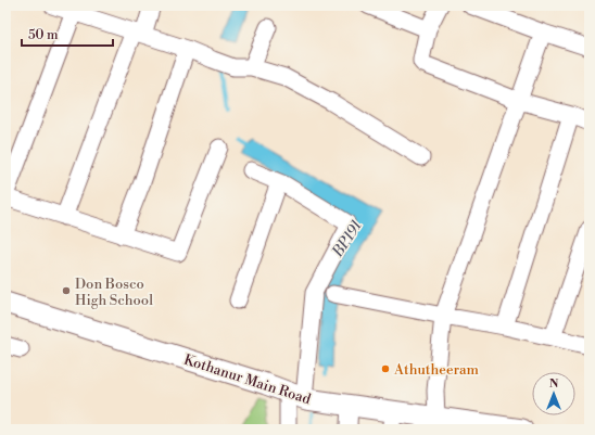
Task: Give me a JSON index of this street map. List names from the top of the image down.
{
  "streets": {
    "main road": ["Kothanur Main Road"]
  },
  "water": ["BP191"],
  "places": ["Don Bosco High School", "Athutheeram"],
  "scale_bar": "50 m",
  "north": "top"
}
